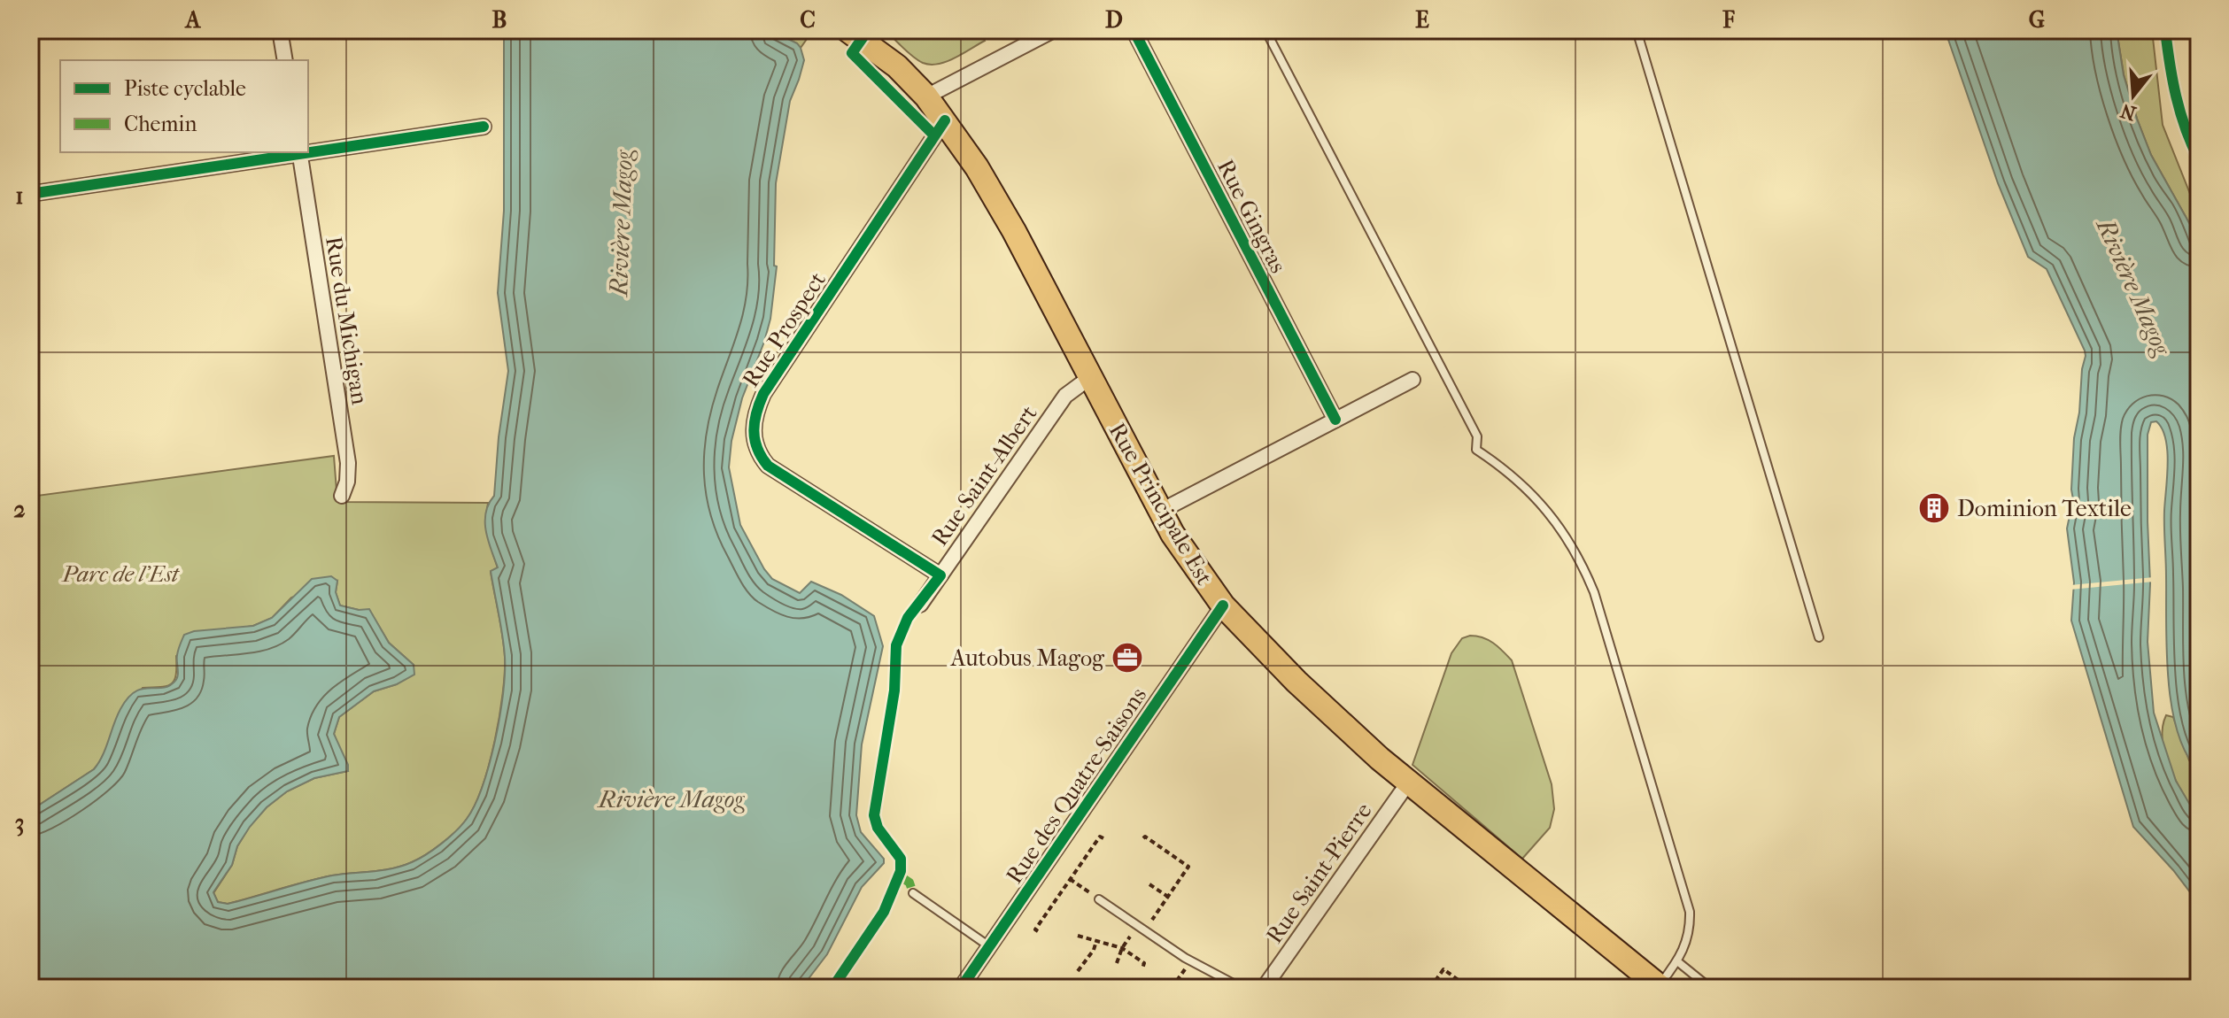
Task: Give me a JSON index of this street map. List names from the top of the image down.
{
  "streets": {
    "main road": ["Rue Principale Est"],
    "street": [
      "Rue Gingras",
      "Rue du Michigan",
      "Rue Prospect",
      "Rue Saint-Albert",
      "Rue des Quatre-Saisons",
      "Rue Saint-Pierre"
    ]
  },
  "crossings": [
    ["Rue Prospect", "Rue Saint-Albert"],
    ["Rue Prospect", "Rue Principale Est"],
    ["Rue Saint-Albert", "Rue Principale Est"],
    ["Rue Principale Est", "Rue des Quatre-Saisons"],
    ["Rue Principale Est", "Rue Saint-Pierre"]
  ],
  "water": ["Rivière Magog"],
  "parks": ["Parc de l'Est"],
  "places": {
    "building": ["Dominion Textile"],
    "office": ["Autobus Magog"]
  },
  "legend": ["Piste cyclable", "Chemin"],
  "north": "bottom",
  "grid": {
    "columns": [
      "A",
      "B",
      "C",
      "D",
      "E",
      "F",
      "G"
    ],
    "rows": ["1", "2", "3"]
  }
}
